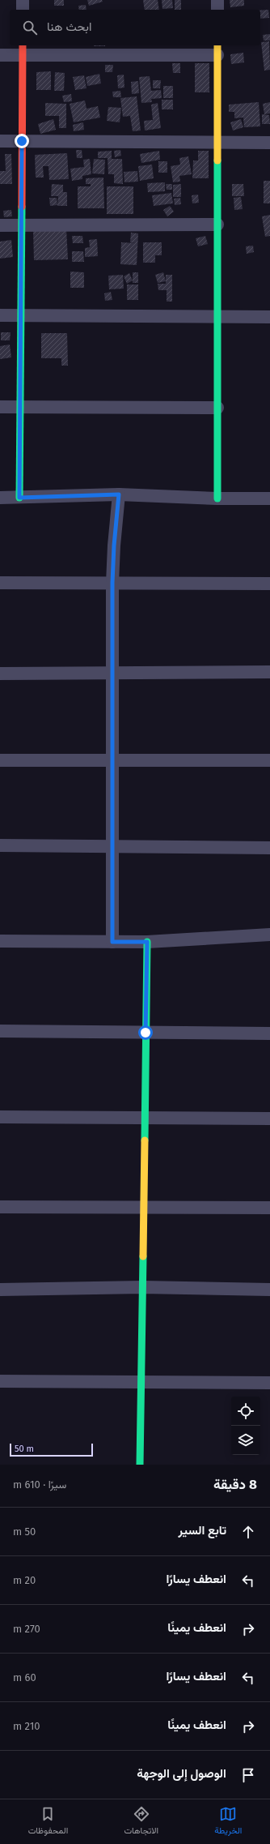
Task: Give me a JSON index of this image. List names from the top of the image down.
{
  "scale_bar": "50 m",
  "page": {
    "search": "ابحث هنا",
    "scale": "50 m",
    "heading": ["8 دقيقة", "سيرًا · 610 m"],
    "list": [
      ["تابع السير", "50 m"],
      ["انعطف يسارًا", "20 m"],
      ["انعطف يمينًا", "270 m"],
      ["انعطف يسارًا", "60 m"],
      ["انعطف يمينًا", "210 m"],
      "الوصول إلى الوجهة"
    ],
    "nav": ["الخريطة", "الاتجاهات", "المحفوظات"]
  }
}
